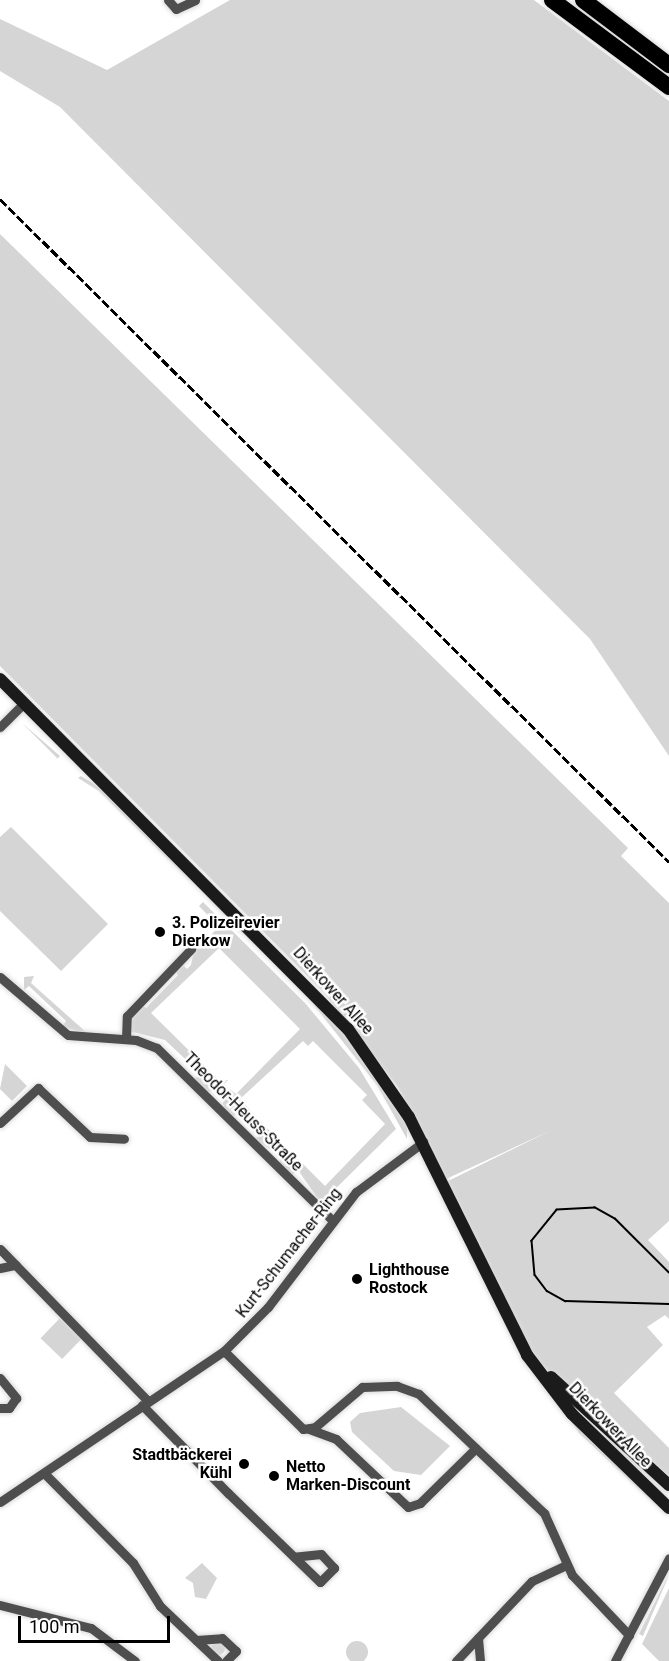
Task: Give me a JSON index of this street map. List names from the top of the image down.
{
  "streets": {
    "main road": ["Dierkower Allee"],
    "street": ["Theodor-Heuss-Straße", "Kurt-Schumacher-Ring"]
  },
  "crossings": [
    ["Dierkower Allee", "Kurt-Schumacher-Ring"],
    ["Theodor-Heuss-Straße", "Kurt-Schumacher-Ring"]
  ],
  "places": [
    "3. Polizeirevier Dierkow",
    "Lighthouse Rostock",
    "Stadtbäckerei Kühl",
    "Netto Marken-Discount"
  ],
  "scale_bar": "100 m"
}
